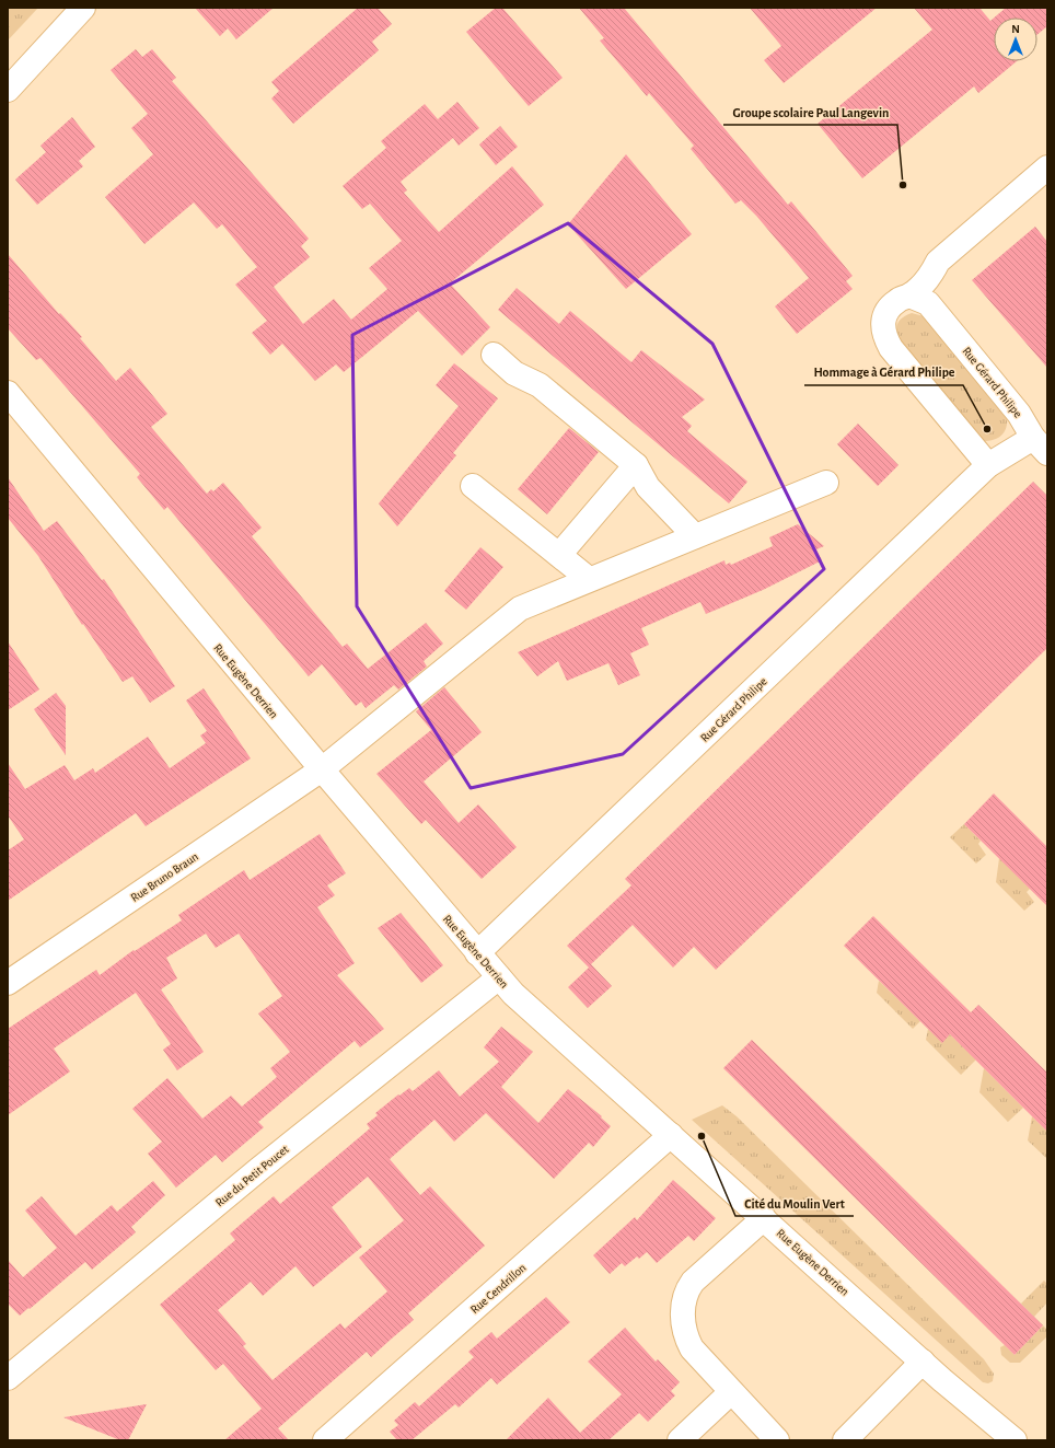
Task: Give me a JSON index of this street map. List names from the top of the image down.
{
  "streets": {
    "street": [
      "Rue Gérard Philipe",
      "Rue Eugène Derrien",
      "Rue Bruno Braun",
      "Rue du Petit Poucet",
      "Rue Cendrillon"
    ]
  },
  "crossings": [
    ["Rue Gérard Philipe", "Rue Eugène Derrien"],
    ["Rue Eugène Derrien", "Rue Bruno Braun"],
    ["Rue Eugène Derrien", "Rue du Petit Poucet"],
    ["Rue Eugène Derrien", "Rue Cendrillon"]
  ],
  "places": ["Groupe scolaire Paul Langevin", "Hommage à Gérard Philipe", "Cité du Moulin Vert"],
  "north": "top"
}
